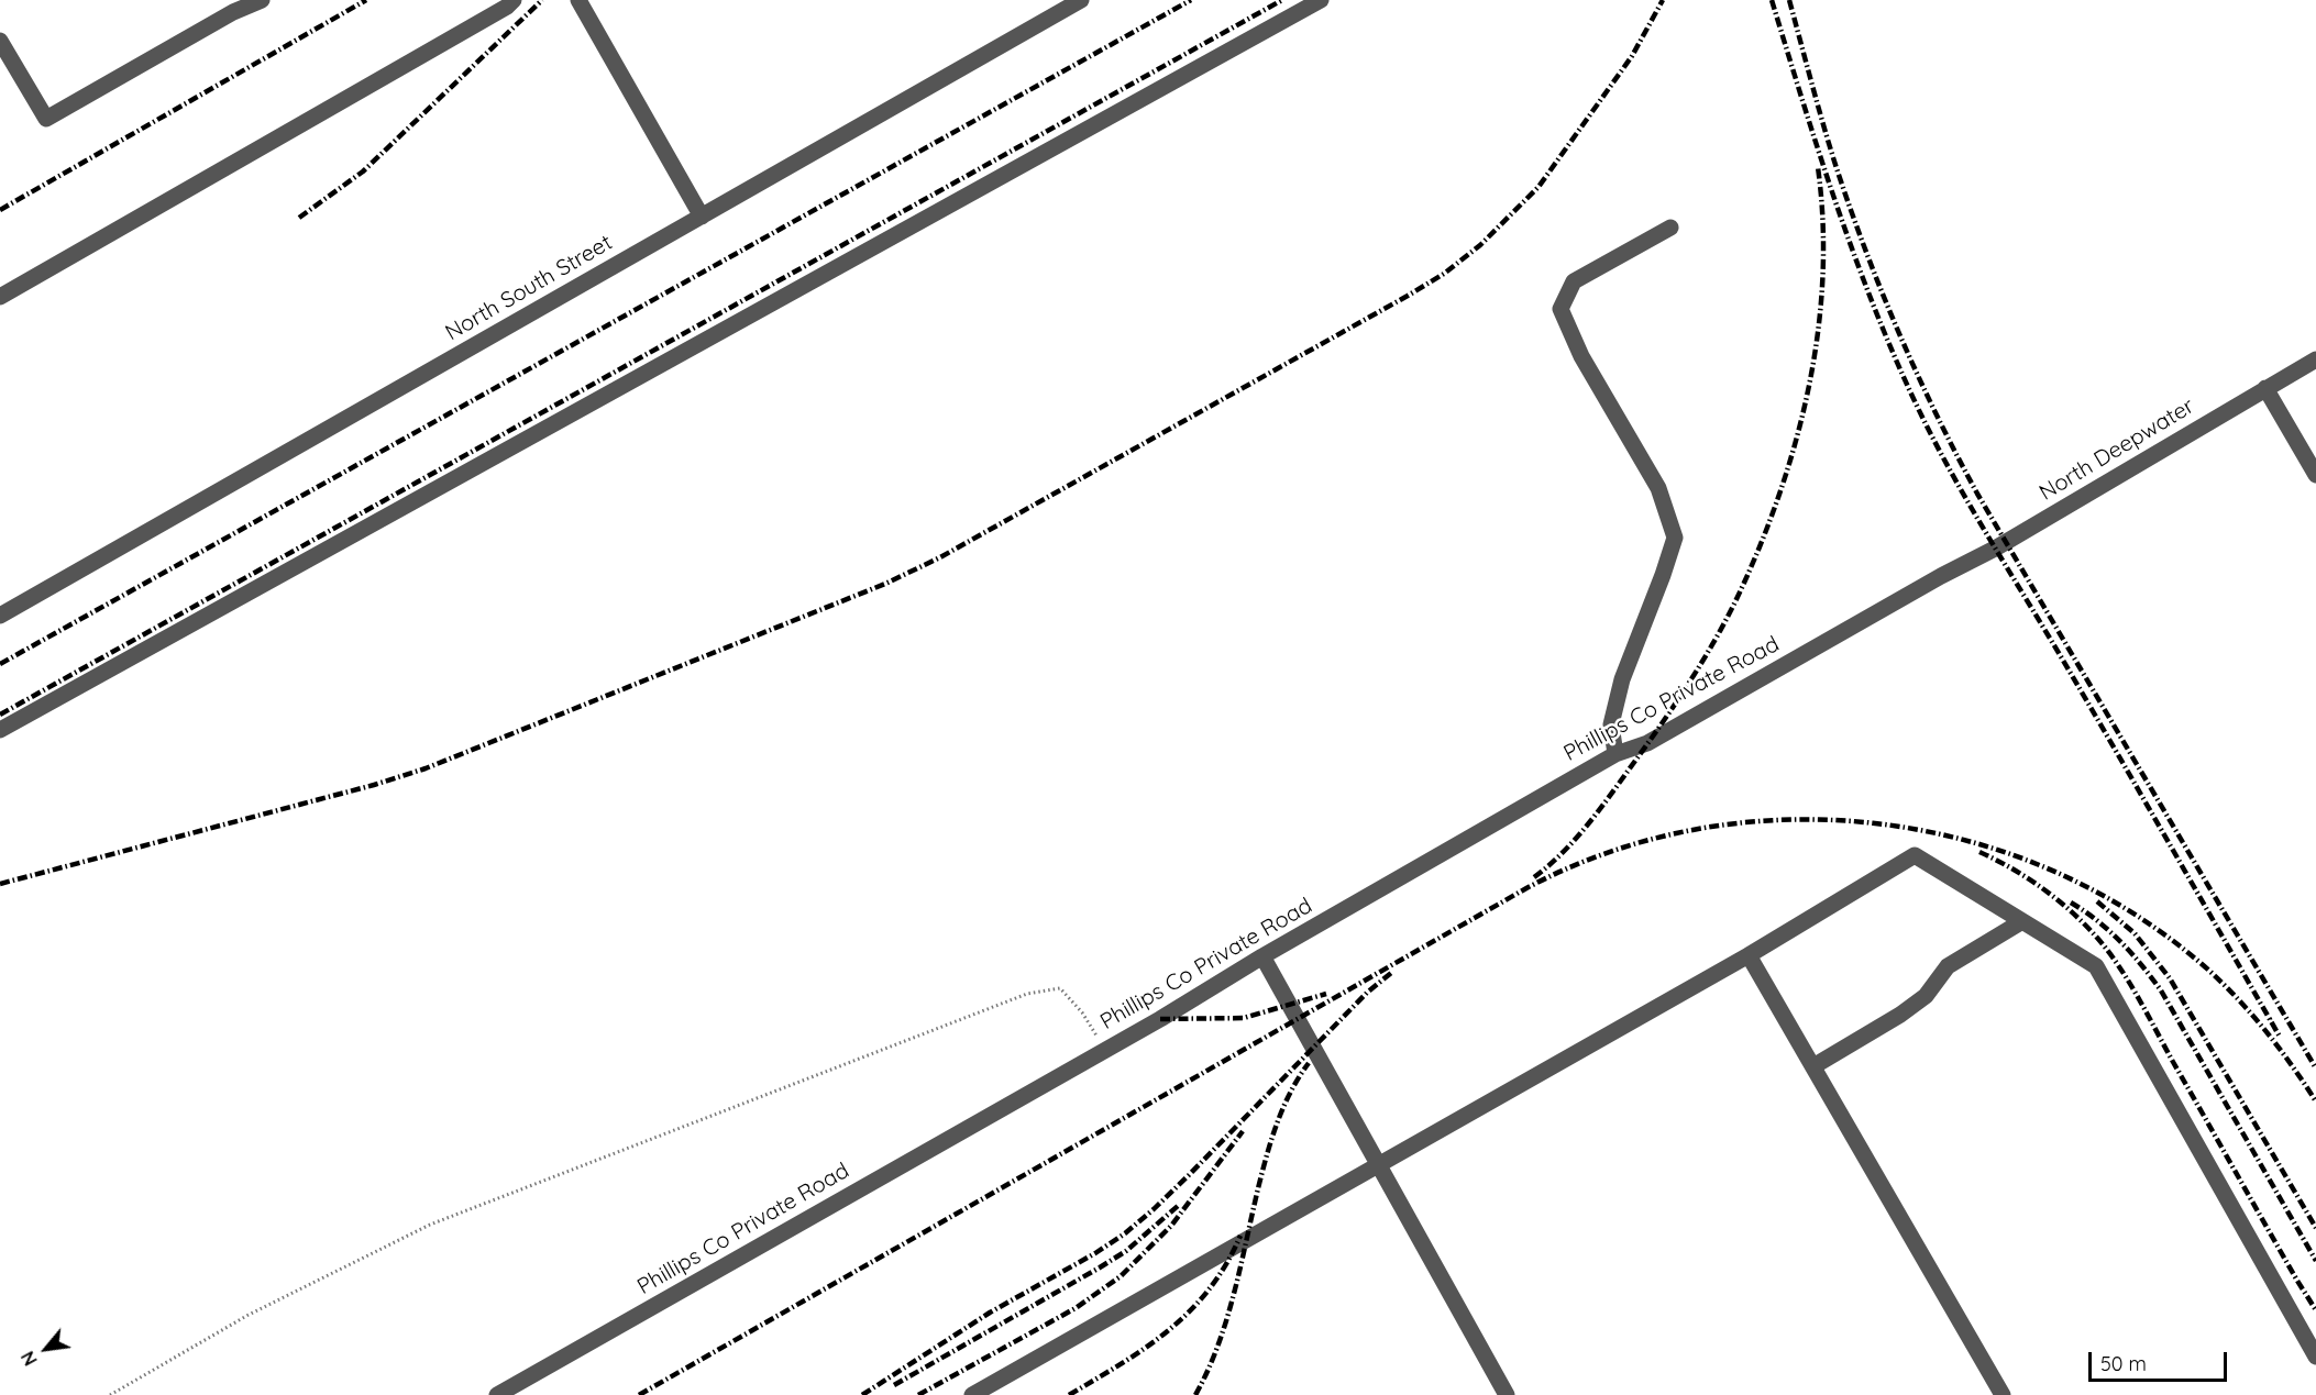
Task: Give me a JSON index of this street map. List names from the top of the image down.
{
  "streets": {
    "lane": ["North South Street", "North Deepwater", "Phillips Co Private Road"]
  },
  "crossings": [
    ["North Deepwater", "Phillips Co Private Road"]
  ],
  "scale_bar": "50 m",
  "north": "bottom left"
}
